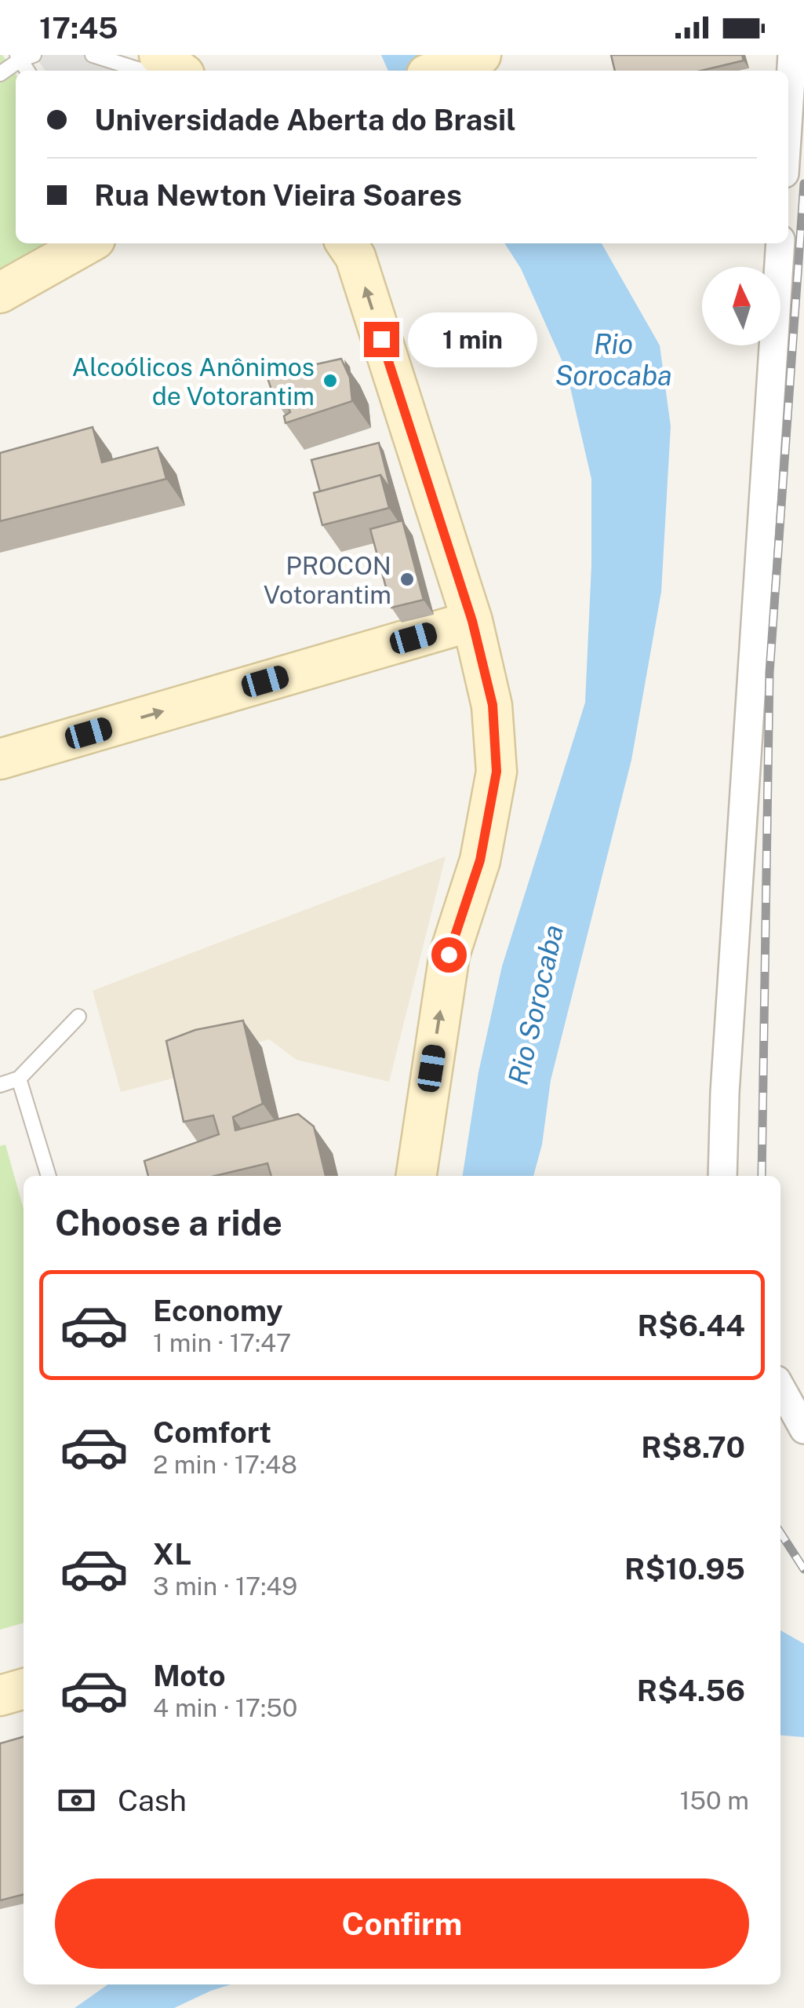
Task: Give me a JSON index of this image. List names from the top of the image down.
{
  "water": ["Rio Sorocaba"],
  "places": ["Alcoólicos Anônimos de Votorantim", "PROCON Votorantim"],
  "north": "top",
  "page": {
    "status": "17:45",
    "banner": ["Universidade Aberta do Brasil", "Rua Newton Vieira Soares"],
    "bubble": "1 min",
    "heading": "Choose a ride",
    "list": [
      {
        "name": "Economy",
        "note": "1 min · 17:47",
        "value": "R$6.44"
      },
      {
        "name": "Comfort",
        "note": "2 min · 17:48",
        "value": "R$8.70"
      },
      {
        "name": "XL",
        "note": "3 min · 17:49",
        "value": "R$10.95"
      },
      {
        "name": "Moto",
        "note": "4 min · 17:50",
        "value": "R$4.56"
      }
    ],
    "pay": ["Cash", "150 m"],
    "buttons": "Confirm"
  }
}
